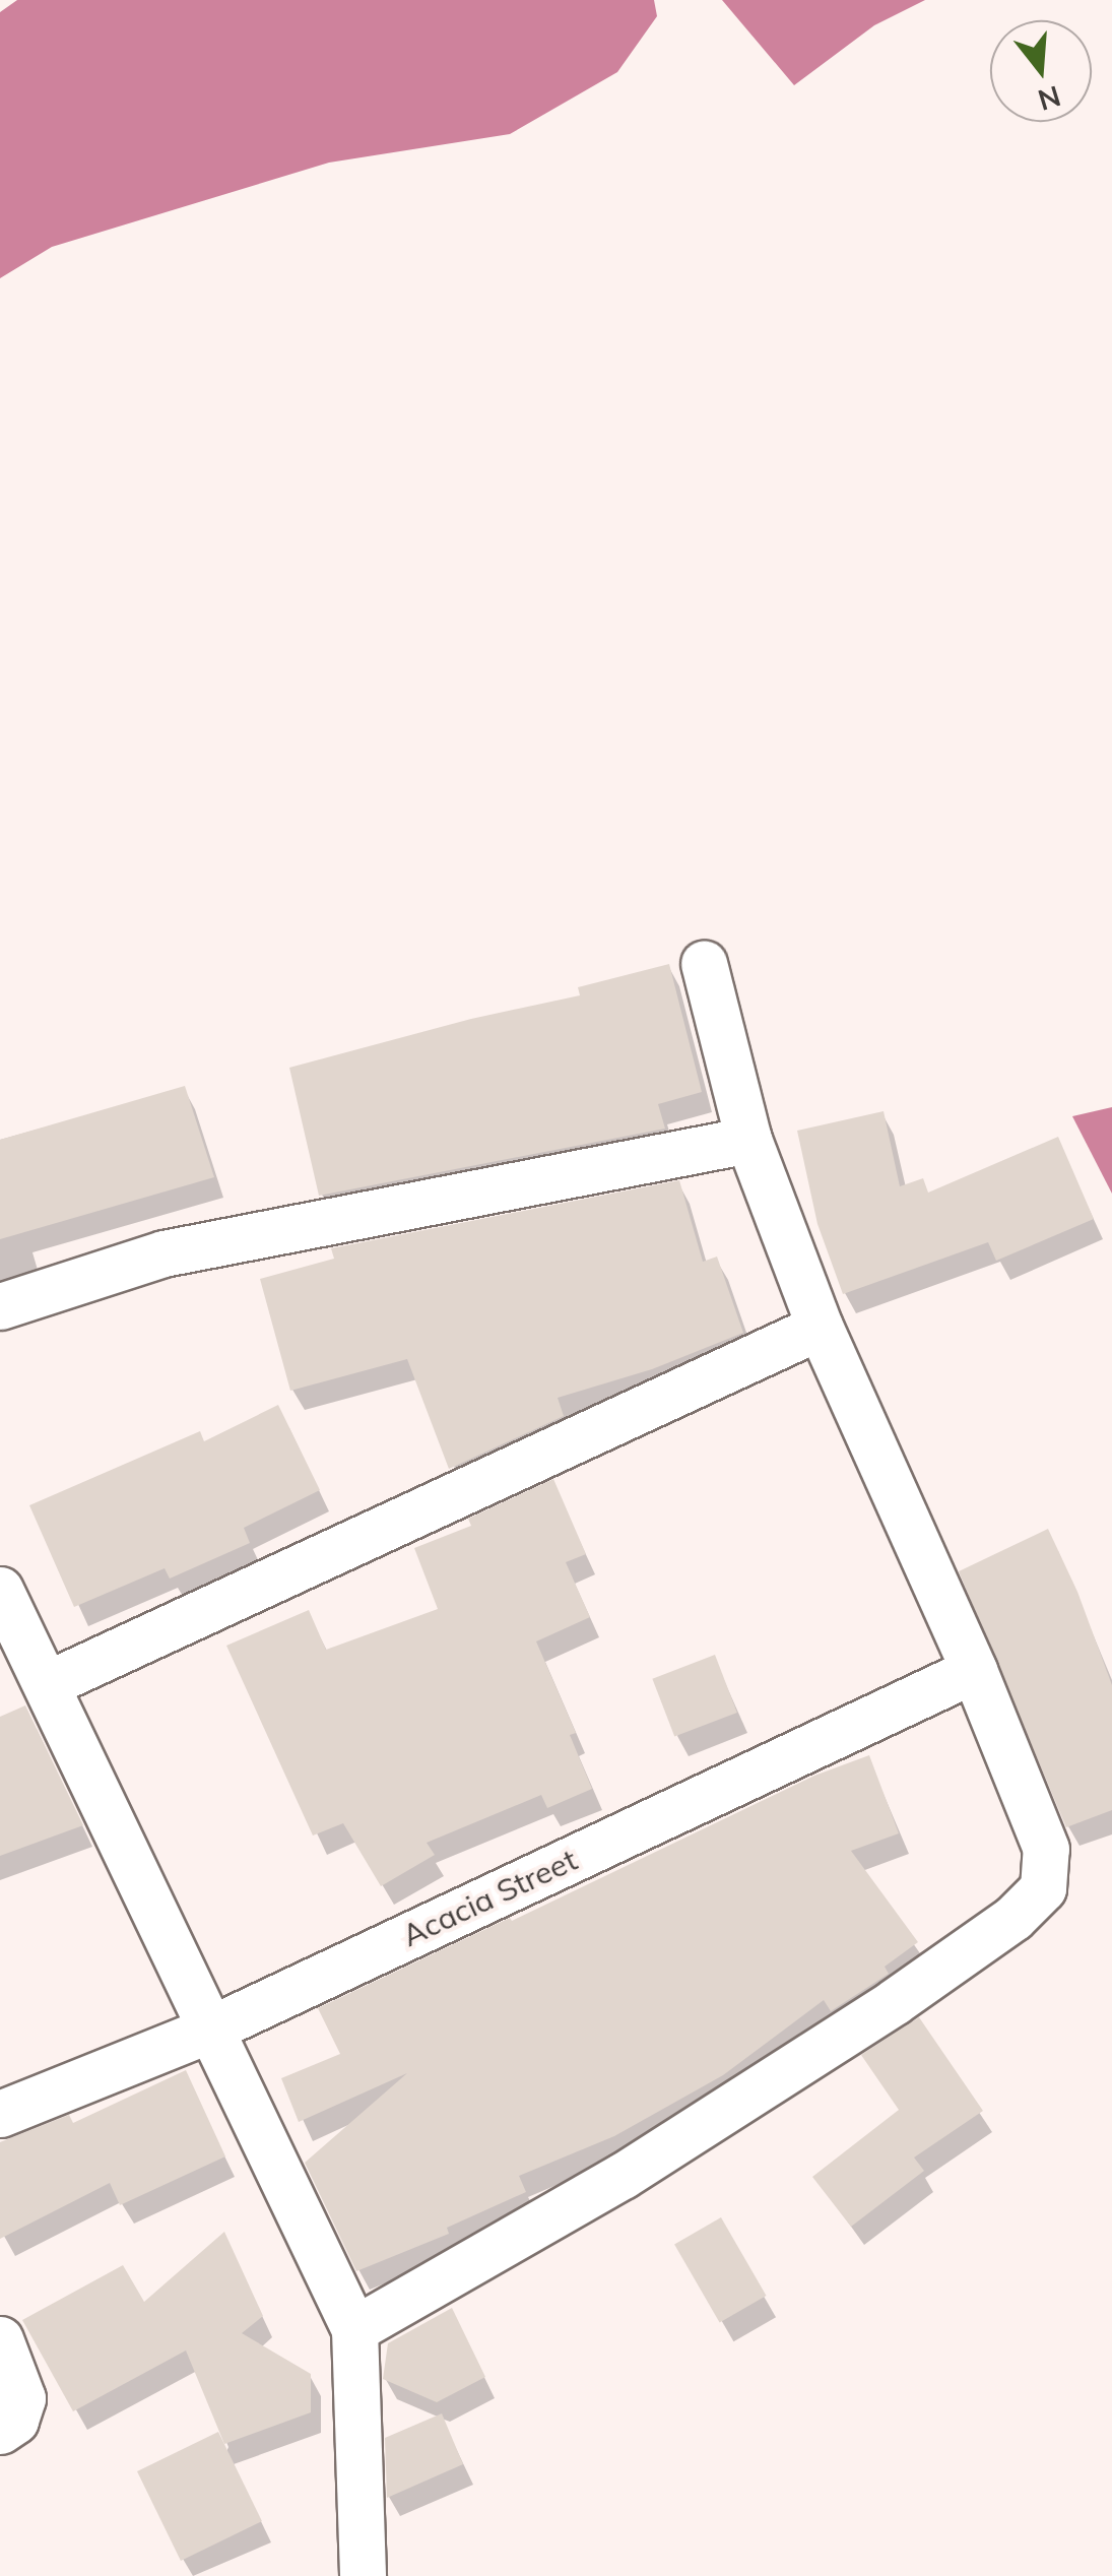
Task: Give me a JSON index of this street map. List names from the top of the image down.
{
  "streets": {
    "street": ["Acacia Street"]
  },
  "north": "bottom"
}
